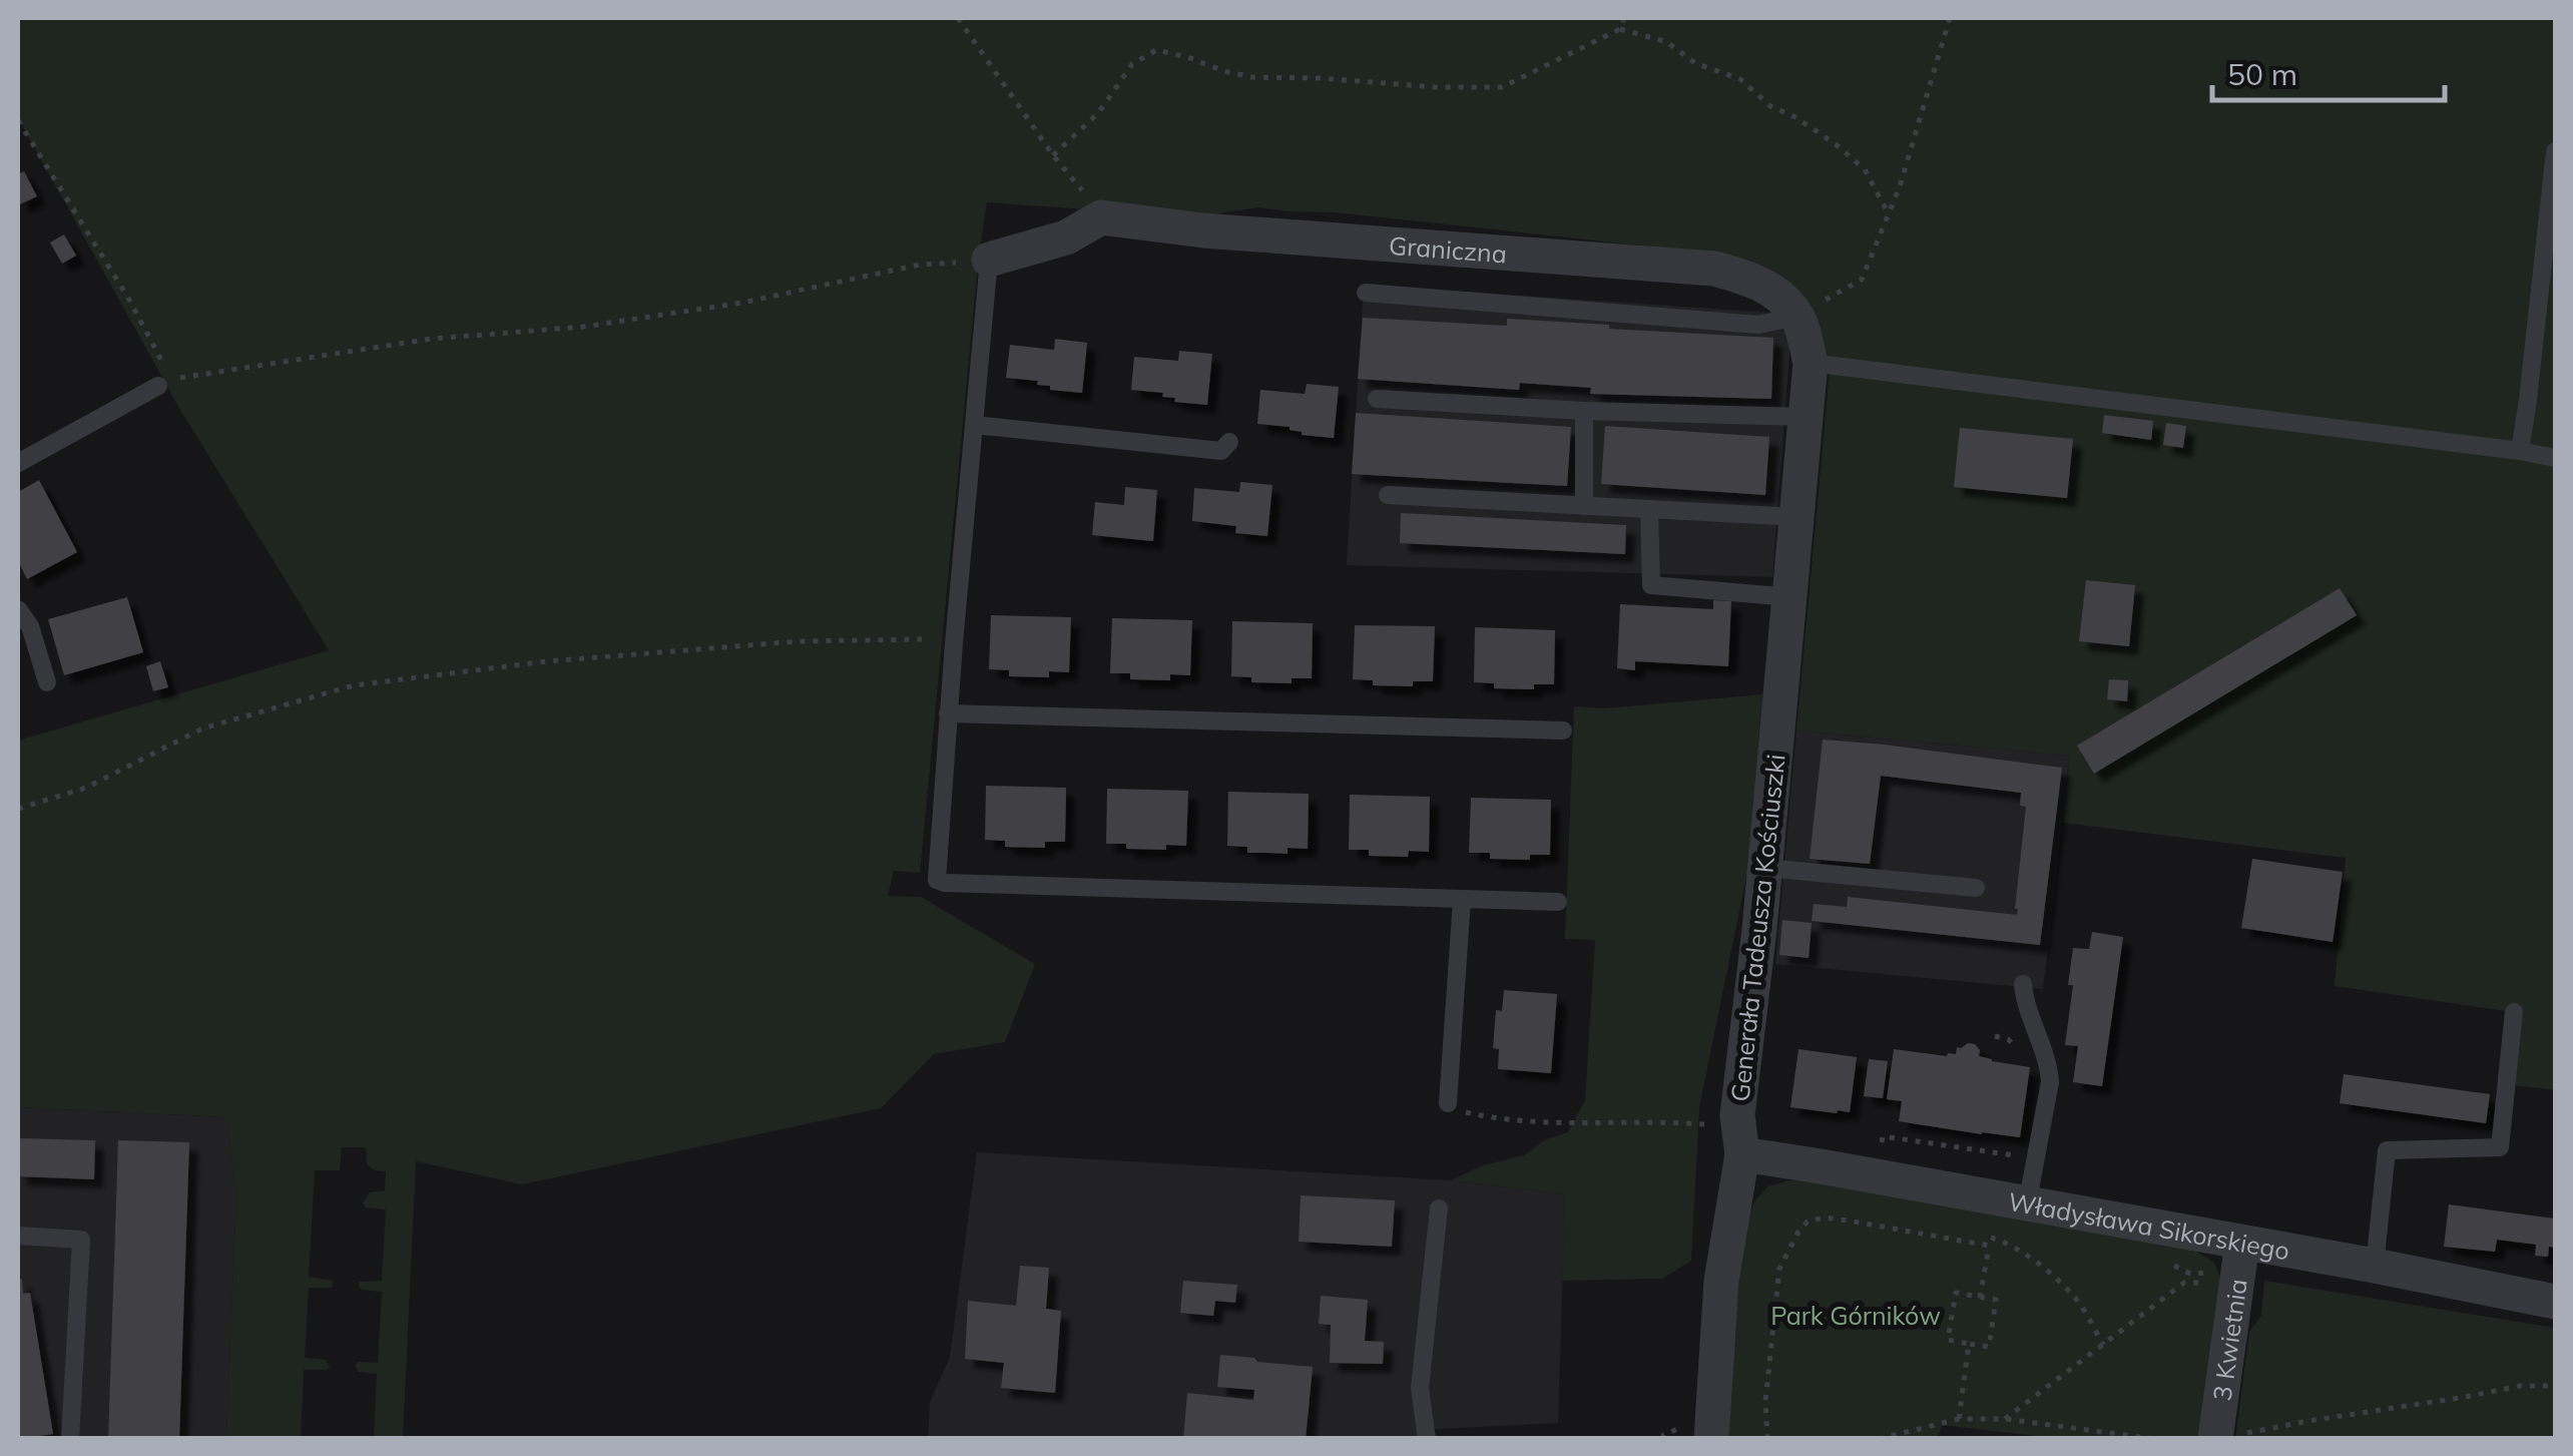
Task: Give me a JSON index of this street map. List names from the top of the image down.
{
  "streets": {
    "street": [
      "Graniczna",
      "Generała Tadeusza Kościuszki",
      "Władysława Sikorskiego",
      "3 Kwietnia"
    ]
  },
  "crossings": [
    ["Generała Tadeusza Kościuszki", "Władysława Sikorskiego"],
    ["Władysława Sikorskiego", "3 Kwietnia"]
  ],
  "parks": ["Park Górników"],
  "scale_bar": "50 m"
}
